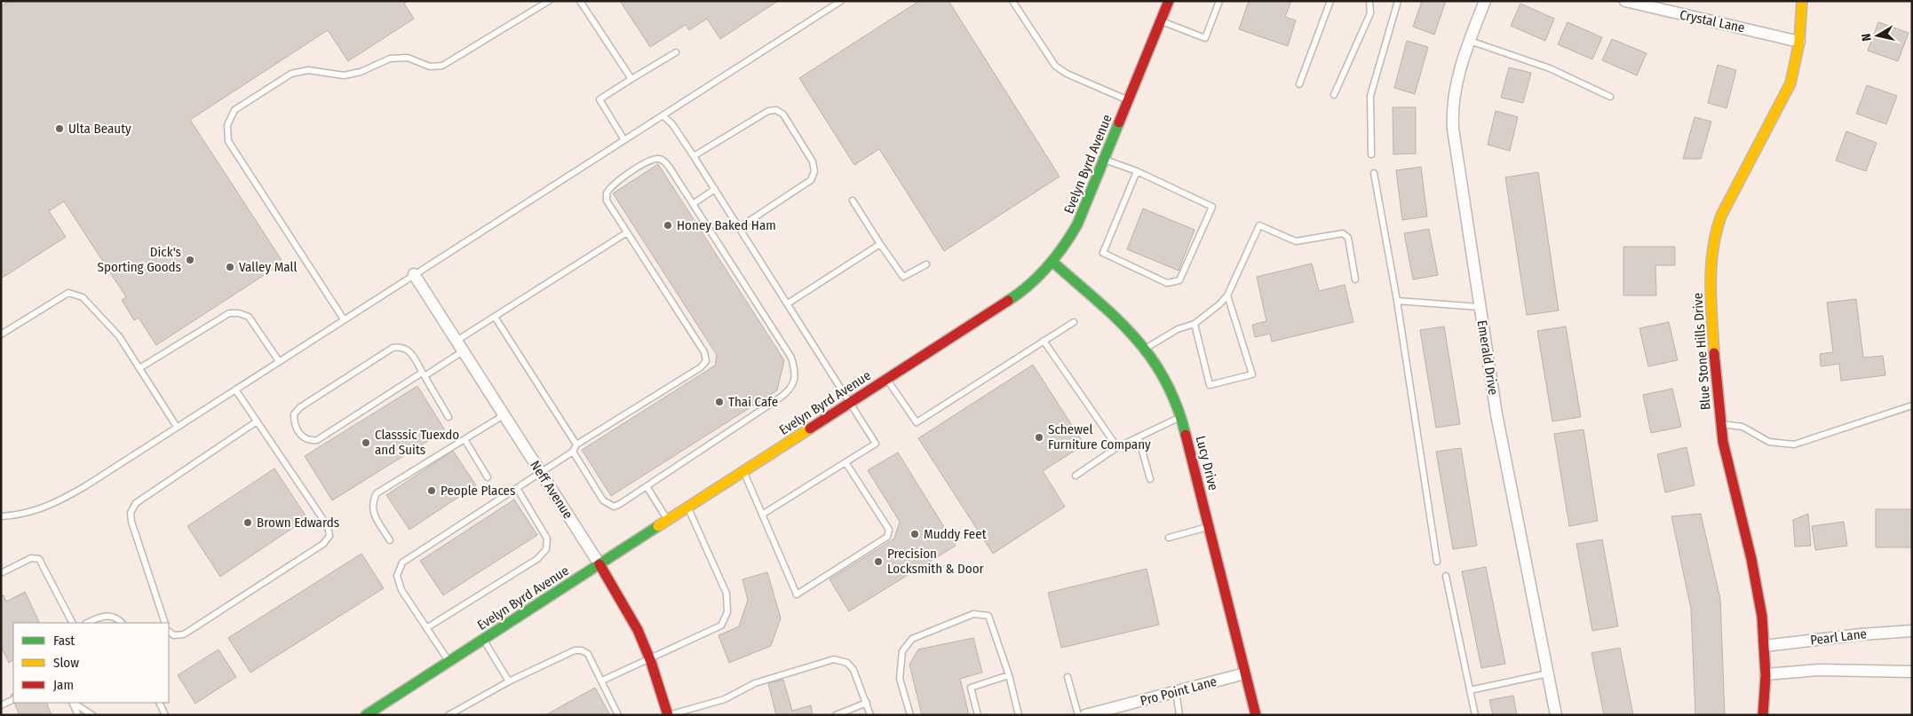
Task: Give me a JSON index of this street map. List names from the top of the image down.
{
  "streets": {
    "street": [
      "Crystal Lane",
      "Evelyn Byrd Avenue",
      "Blue Stone Hills Drive",
      "Emerald Drive",
      "Lucy Drive",
      "Neff Avenue",
      "Pearl Lane",
      "Pro Point Lane"
    ]
  },
  "crossings": [
    ["Crystal Lane", "Blue Stone Hills Drive"],
    ["Evelyn Byrd Avenue", "Lucy Drive"],
    ["Evelyn Byrd Avenue", "Neff Avenue"],
    ["Blue Stone Hills Drive", "Pearl Lane"],
    ["Lucy Drive", "Pro Point Lane"]
  ],
  "places": [
    "Ulta Beauty",
    "Honey Baked Ham",
    "Dick's Sporting Goods",
    "Valley Mall",
    "Thai Cafe",
    "Schewel Furniture Company",
    "Classsic Tuexdo and Suits",
    "People Places",
    "Brown Edwards",
    "Muddy Feet",
    "Precision Locksmith & Door"
  ],
  "legend": ["Fast", "Slow", "Jam"],
  "north": "left"
}
